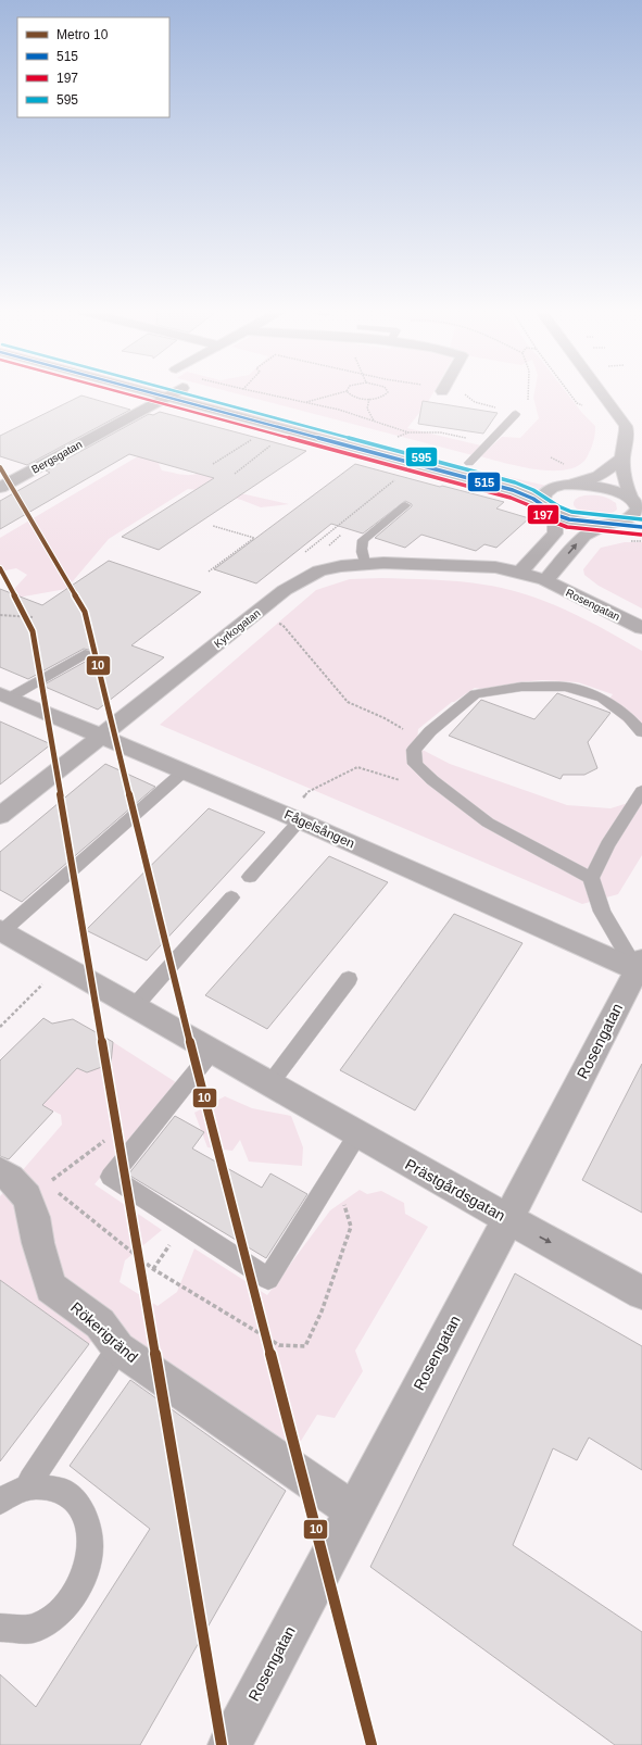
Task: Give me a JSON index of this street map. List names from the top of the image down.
{
  "streets": {
    "street": [
      "Bergsgatan",
      "Rosengatan",
      "Kyrkogatan",
      "Fågelsången",
      "Prästgårdsgatan",
      "Rökerigränd"
    ]
  },
  "crossings": [
    ["Rosengatan", "Kyrkogatan"],
    ["Rosengatan", "Fågelsången"],
    ["Rosengatan", "Prästgårdsgatan"],
    ["Rosengatan", "Rökerigränd"],
    ["Kyrkogatan", "Fågelsången"]
  ],
  "lines": [
    "transit line 515",
    "transit line 197",
    "transit line 595",
    "metro line 10"
  ],
  "legend": [
    "Metro 10",
    "515",
    "197",
    "595"
  ]
}
